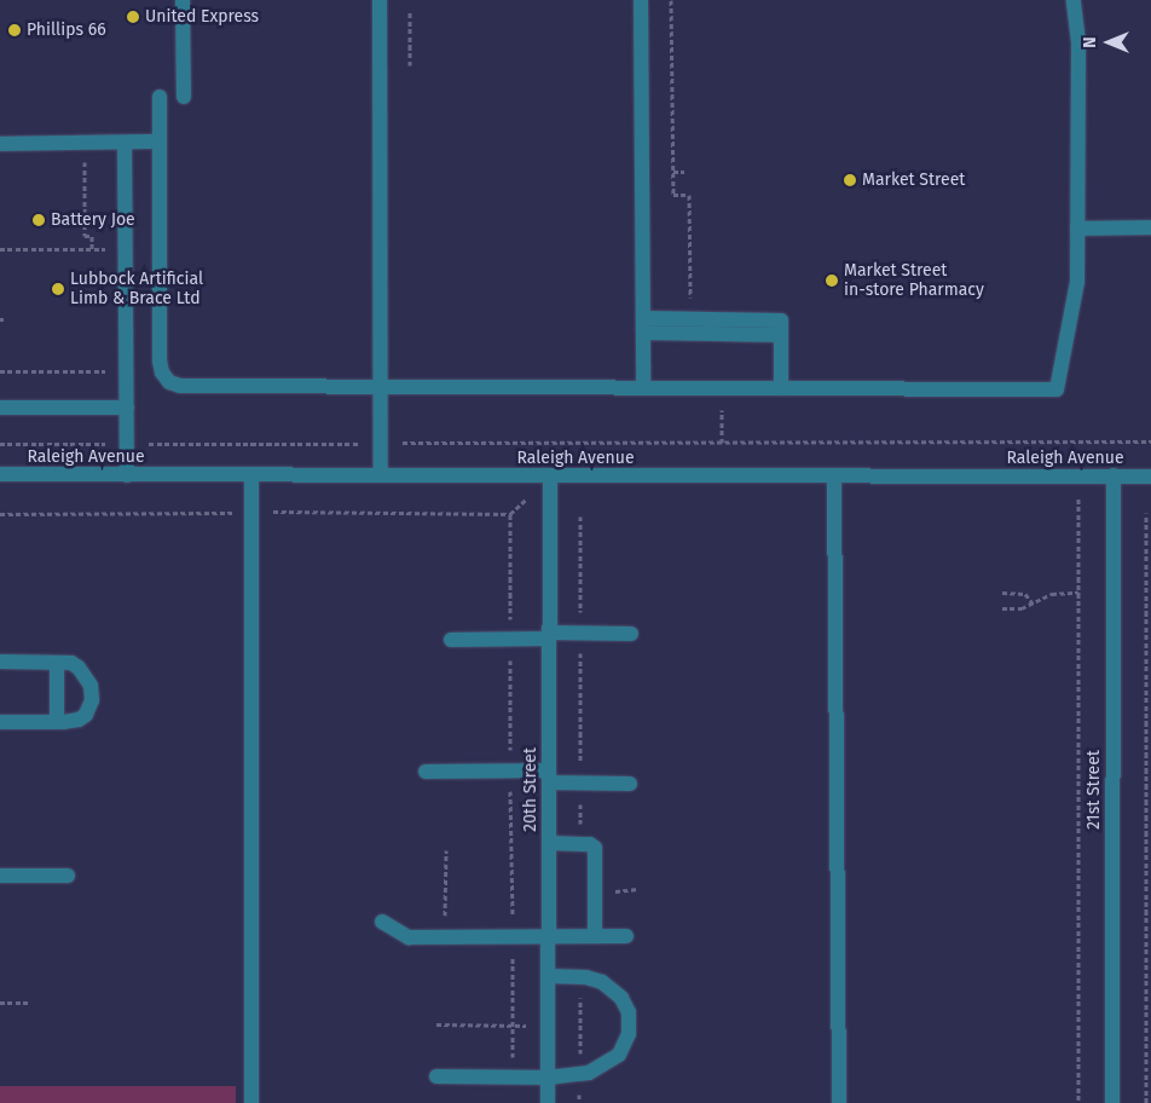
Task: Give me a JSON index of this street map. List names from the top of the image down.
{
  "streets": {
    "street": ["Raleigh Avenue", "20th Street", "21st Street"]
  },
  "crossings": [
    ["Raleigh Avenue", "20th Street"],
    ["Raleigh Avenue", "21st Street"]
  ],
  "places": [
    "United Express",
    "Phillips 66",
    "Market Street",
    "Battery Joe",
    "Market Street in-store Pharmacy",
    "Lubbock Artificial Limb & Brace Ltd"
  ],
  "north": "left"
}
